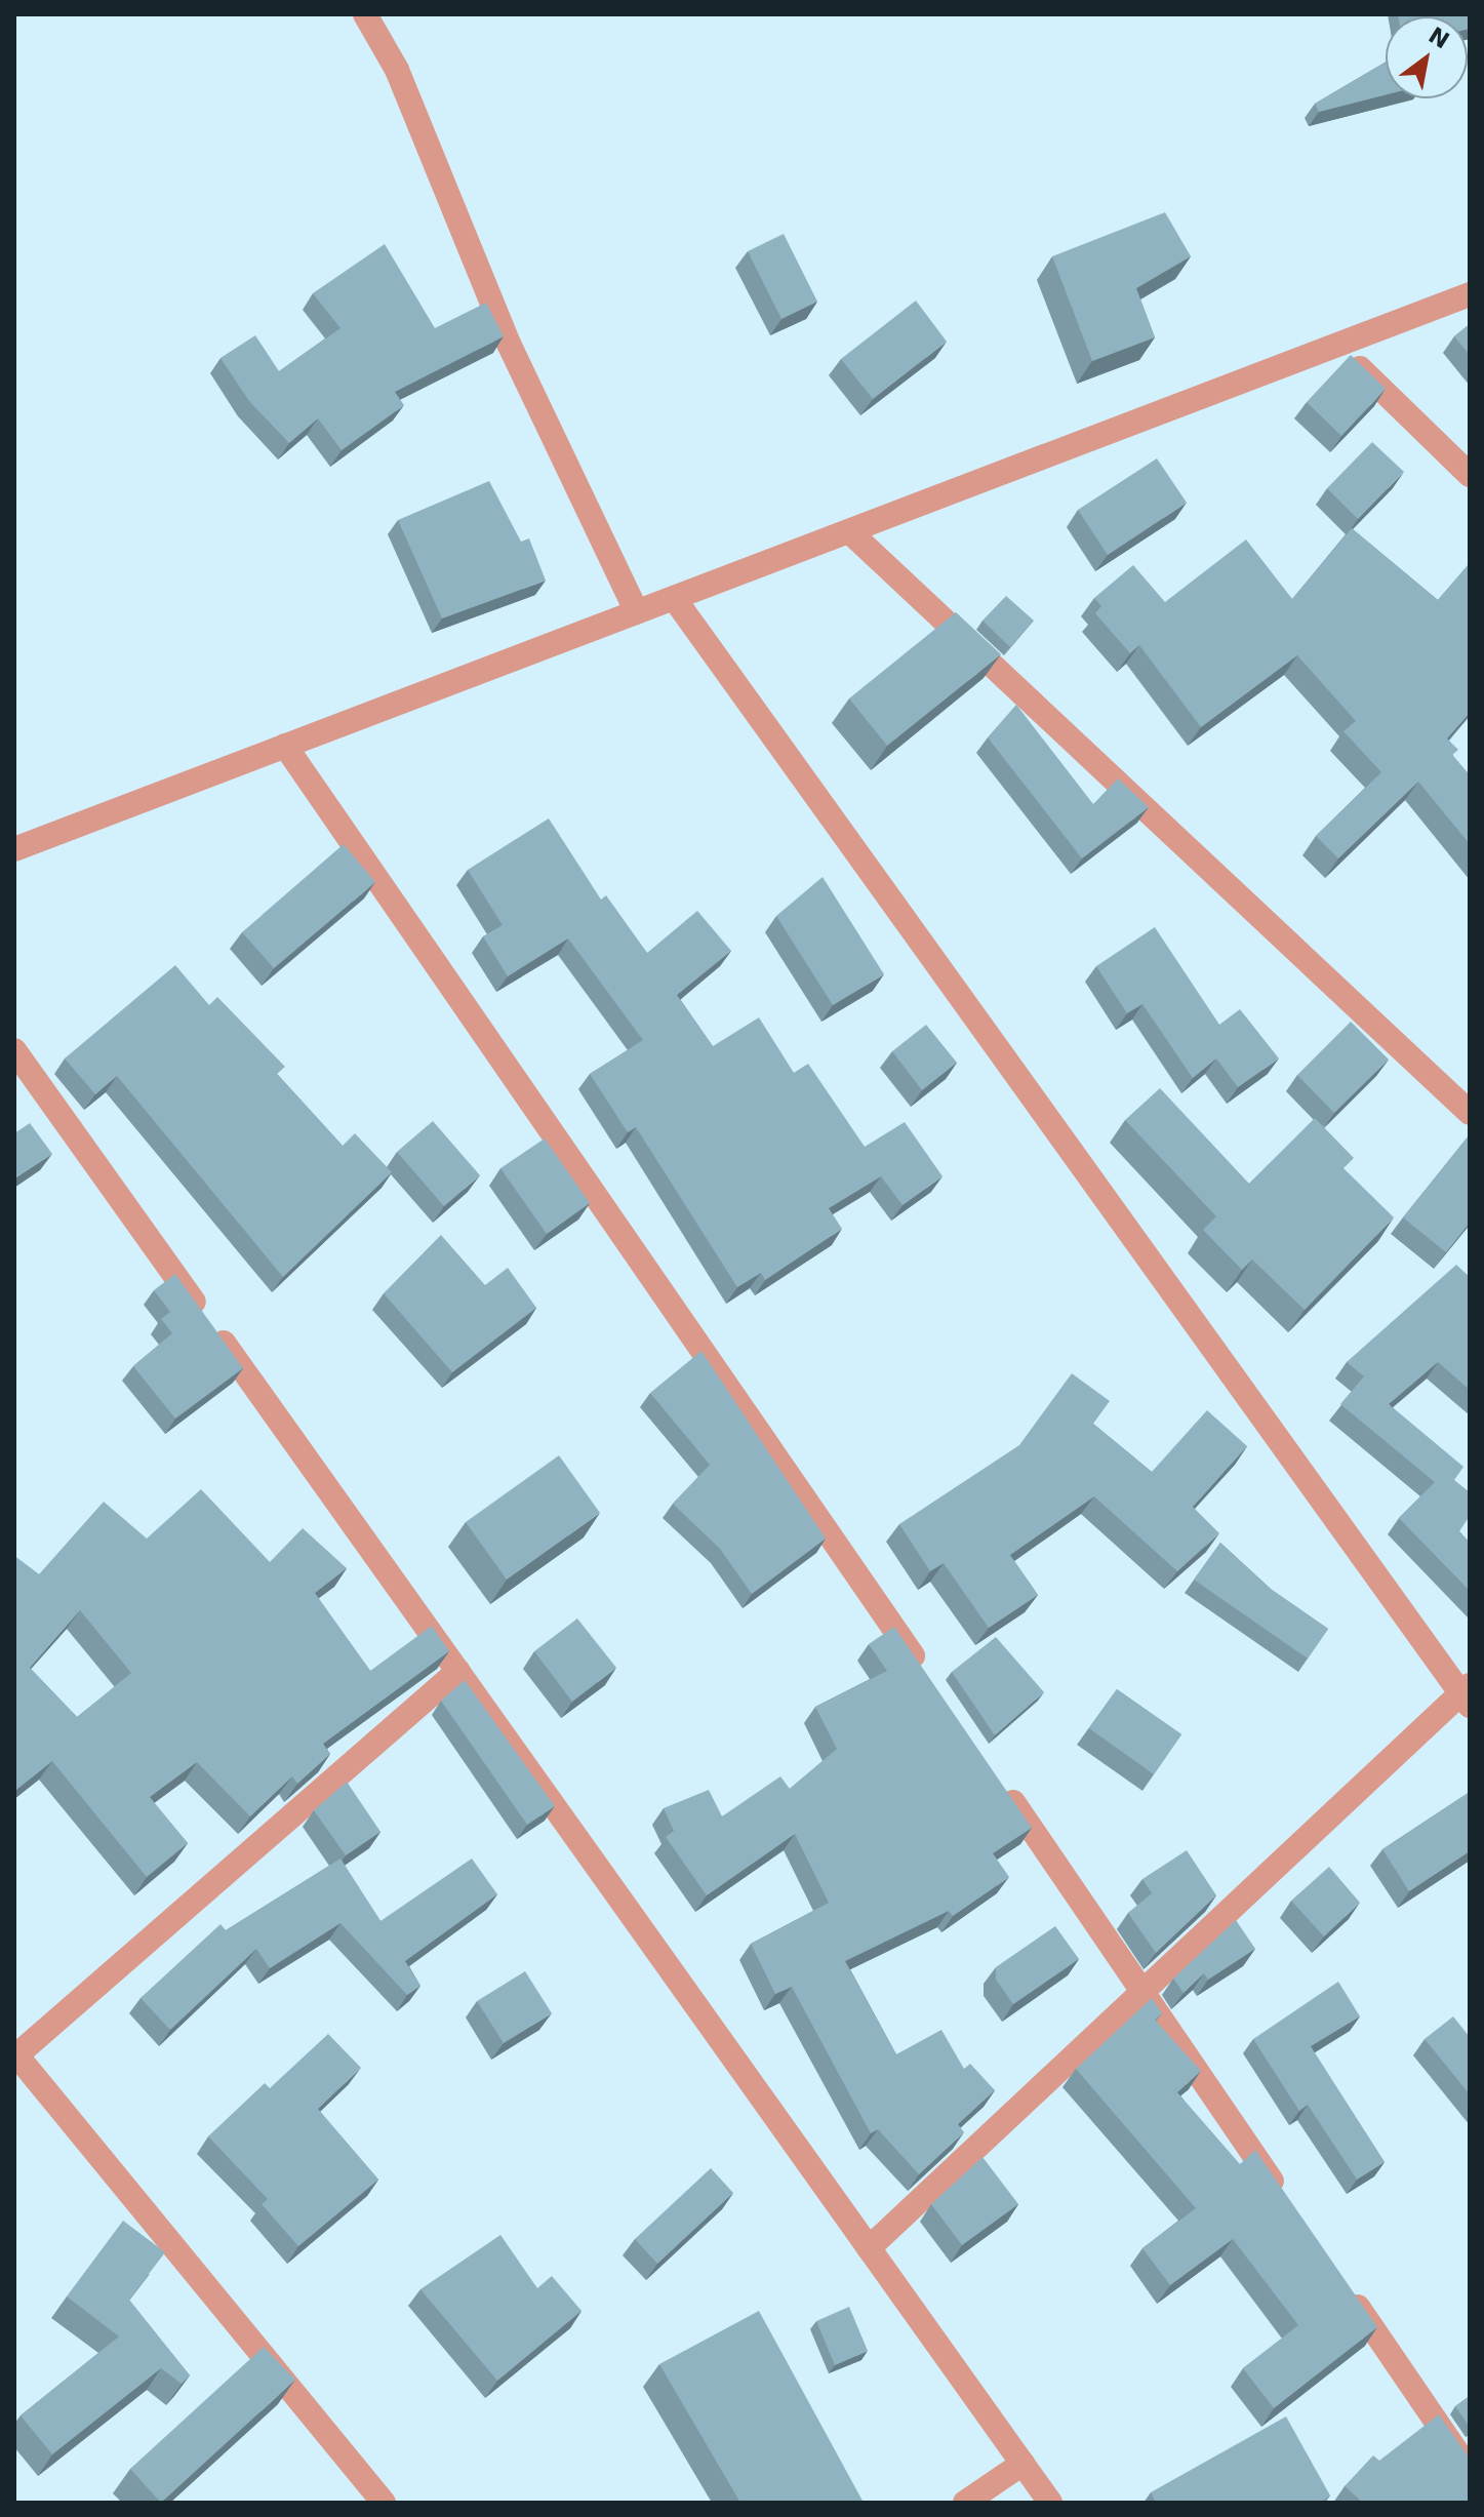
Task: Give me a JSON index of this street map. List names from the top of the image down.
{
  "north": "top right"
}
